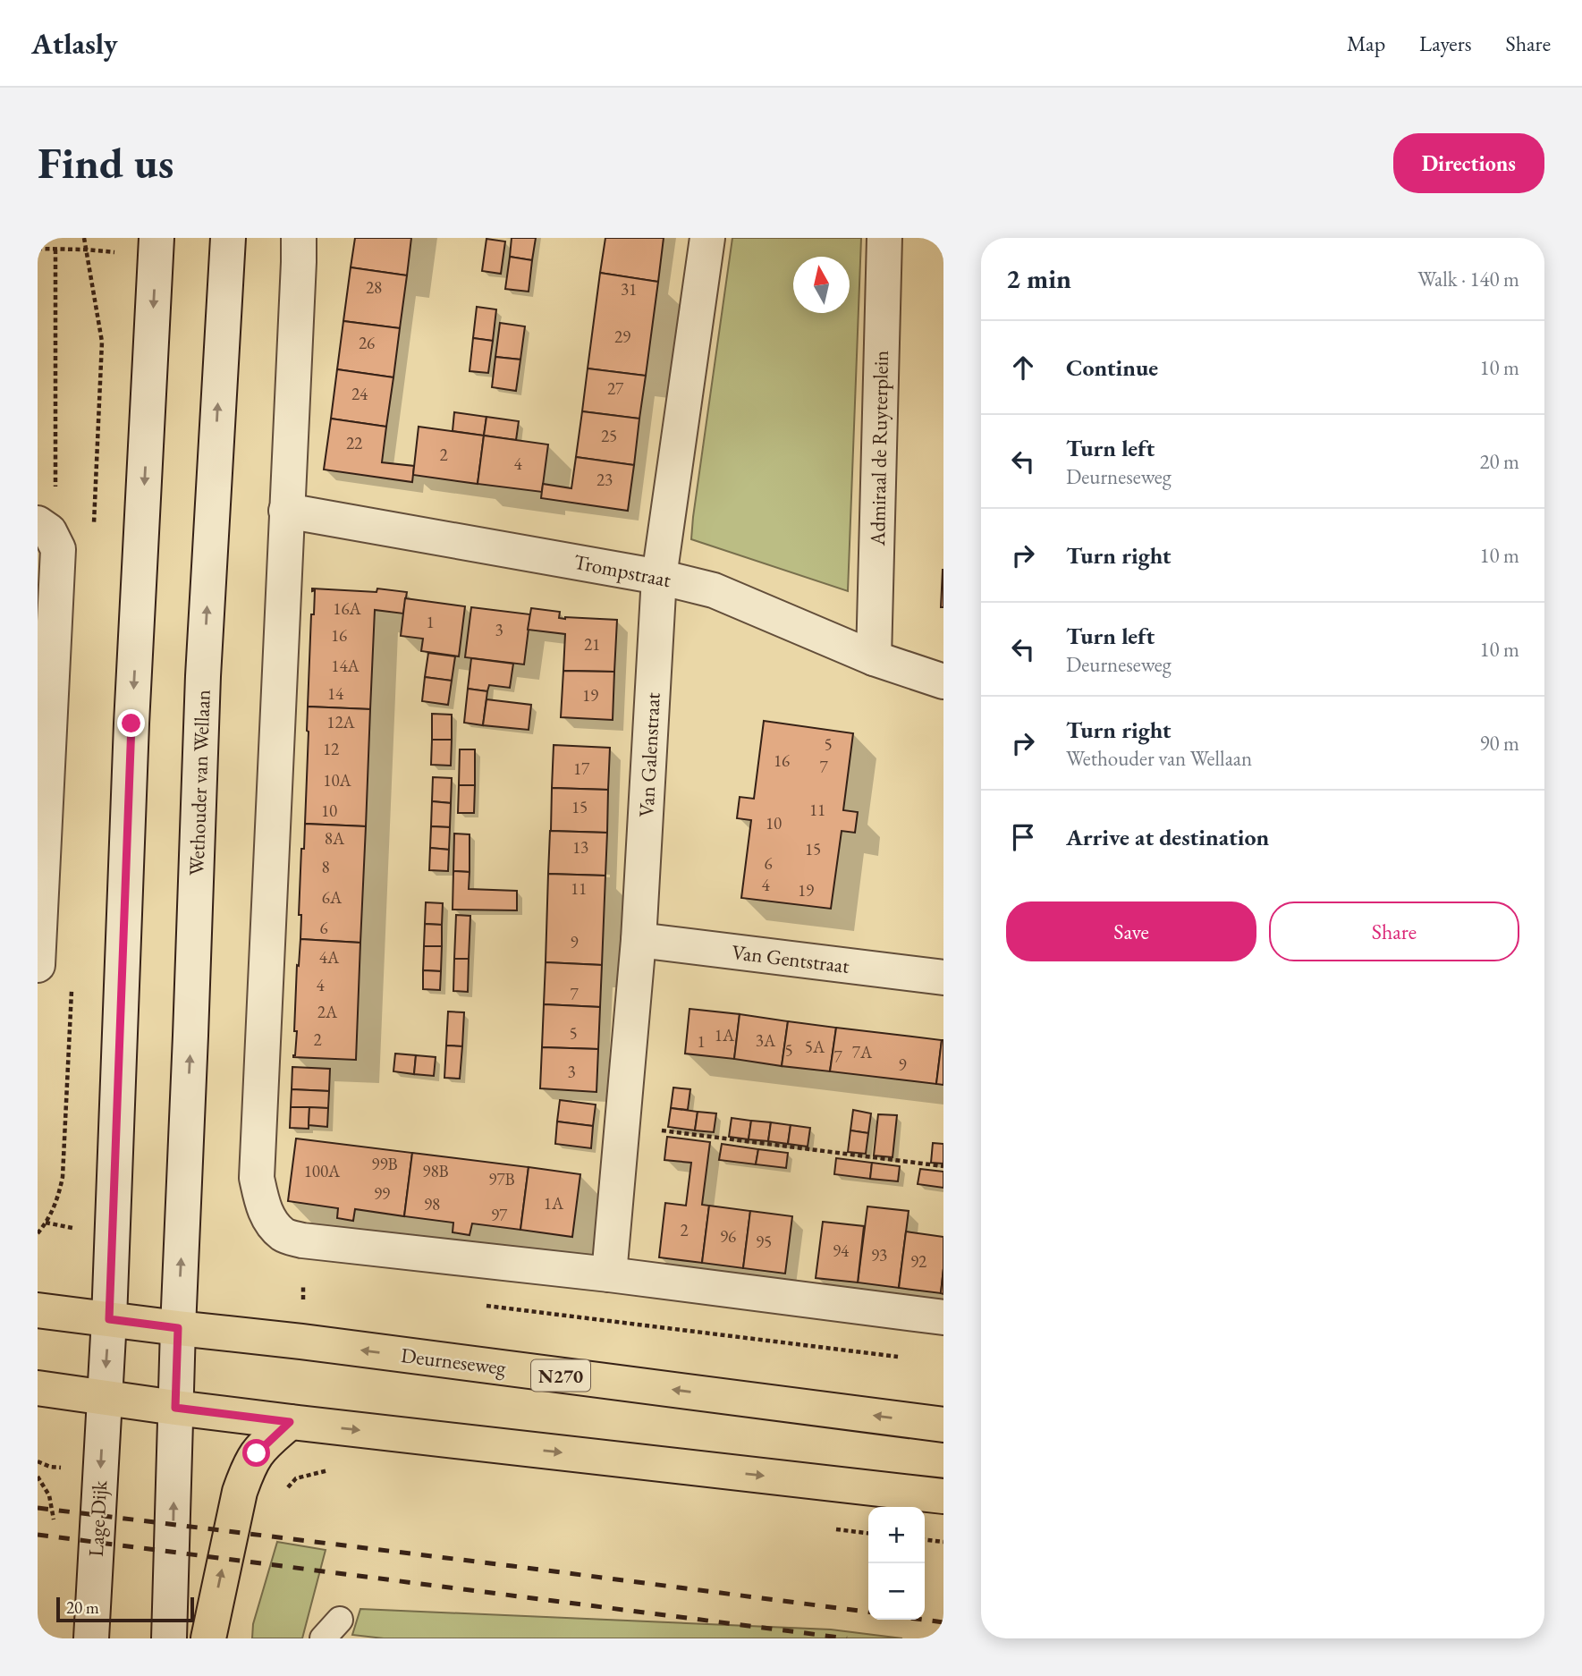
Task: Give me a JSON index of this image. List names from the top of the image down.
{
  "streets": {
    "main road": ["Deurneseweg", "N270"],
    "street": [
      "Admiraal de Ruyterplein",
      "Trompstraat",
      "Van Galenstraat",
      "Wethouder van Wellaan",
      "Van Gentstraat",
      "Lage Dijk"
    ]
  },
  "crossings": [
    ["Admiraal de Ruyterplein", "Trompstraat"],
    ["Trompstraat", "Van Galenstraat"],
    ["Van Galenstraat", "Van Gentstraat"],
    ["Wethouder van Wellaan", "Deurneseweg"],
    ["Deurneseweg", "Lage Dijk"]
  ],
  "house_numbers": [
    "28",
    "31",
    "29",
    "26",
    "27",
    "24",
    "25",
    "22",
    "2",
    "4",
    "23",
    "16A",
    "1",
    "3",
    "16",
    "21",
    "14A",
    "14",
    "19",
    "12A",
    "5",
    "12",
    "16",
    "7",
    "17",
    "10A",
    "15",
    "11",
    "10",
    "10",
    "8A",
    "13",
    "15",
    "6",
    "8",
    "4",
    "11",
    "19",
    "6A",
    "6",
    "9",
    "4A",
    "4",
    "7",
    "2A",
    "5",
    "1A",
    "2",
    "3A",
    "1",
    "5A",
    "5",
    "7A",
    "7",
    "9",
    "3",
    "99B",
    "100A",
    "98B",
    "97B",
    "99",
    "1A",
    "98",
    "97",
    "2",
    "96",
    "95",
    "94",
    "93",
    "92"
  ],
  "scale_bar": "20 m",
  "north": "top",
  "page": {
    "header": "Atlasly",
    "nav": ["Map", "Layers", "Share"],
    "buttons": [
      "Directions",
      ["Save", "Share"]
    ],
    "title": "Find us",
    "heading": ["2 min", "Walk · 140 m"],
    "list": [
      ["Continue", "10 m"],
      ["Turn left", "Deurneseweg", "20 m"],
      ["Turn right", "10 m"],
      ["Turn left", "Deurneseweg", "10 m"],
      ["Turn right", "Wethouder van Wellaan", "90 m"],
      "Arrive at destination"
    ],
    "map_buttons": ["+", "−"],
    "scale": "20 m"
  }
}
